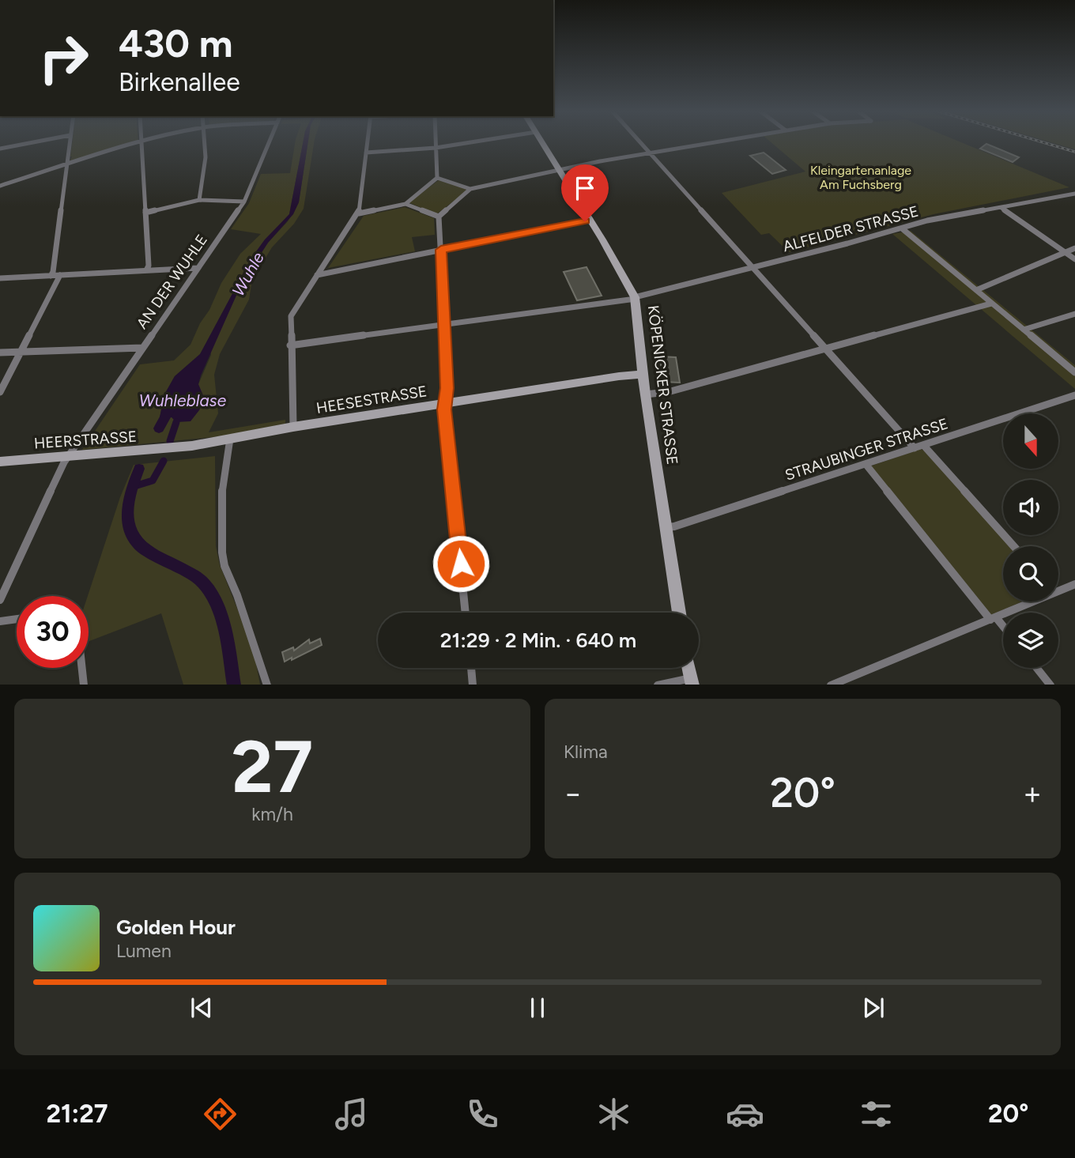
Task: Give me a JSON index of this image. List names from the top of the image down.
{
  "streets": {
    "main road": ["KÖPENICKER STRASSE", "HEESESTRASSE", "HEERSTRASSE"],
    "street": ["ALFELDER STRASSE", "AN DER WUHLE", "STRAUBINGER STRASSE"]
  },
  "crossings": [
    ["ALFELDER STRASSE", "KÖPENICKER STRASSE"],
    ["AN DER WUHLE", "HEERSTRASSE"],
    ["KÖPENICKER STRASSE", "HEESESTRASSE"],
    ["KÖPENICKER STRASSE", "STRAUBINGER STRASSE"],
    ["HEESESTRASSE", "HEERSTRASSE"]
  ],
  "water": ["Wuhle", "Wuhleblase"],
  "parks": ["Kleingartenanlage Am Fuchsberg"],
  "north": "bottom",
  "page": {
    "turn": ["430 m", "Birkenallee"],
    "limit": "30",
    "trip": "21:29 · 2 Min. · 640 m",
    "tile": [
      ["27", "km/h"],
      "Klima"
    ],
    "heat": ["−", "20°", "+"],
    "song": ["Golden Hour", "Lumen"],
    "tabs": ["21:27", "20°"]
  }
}
